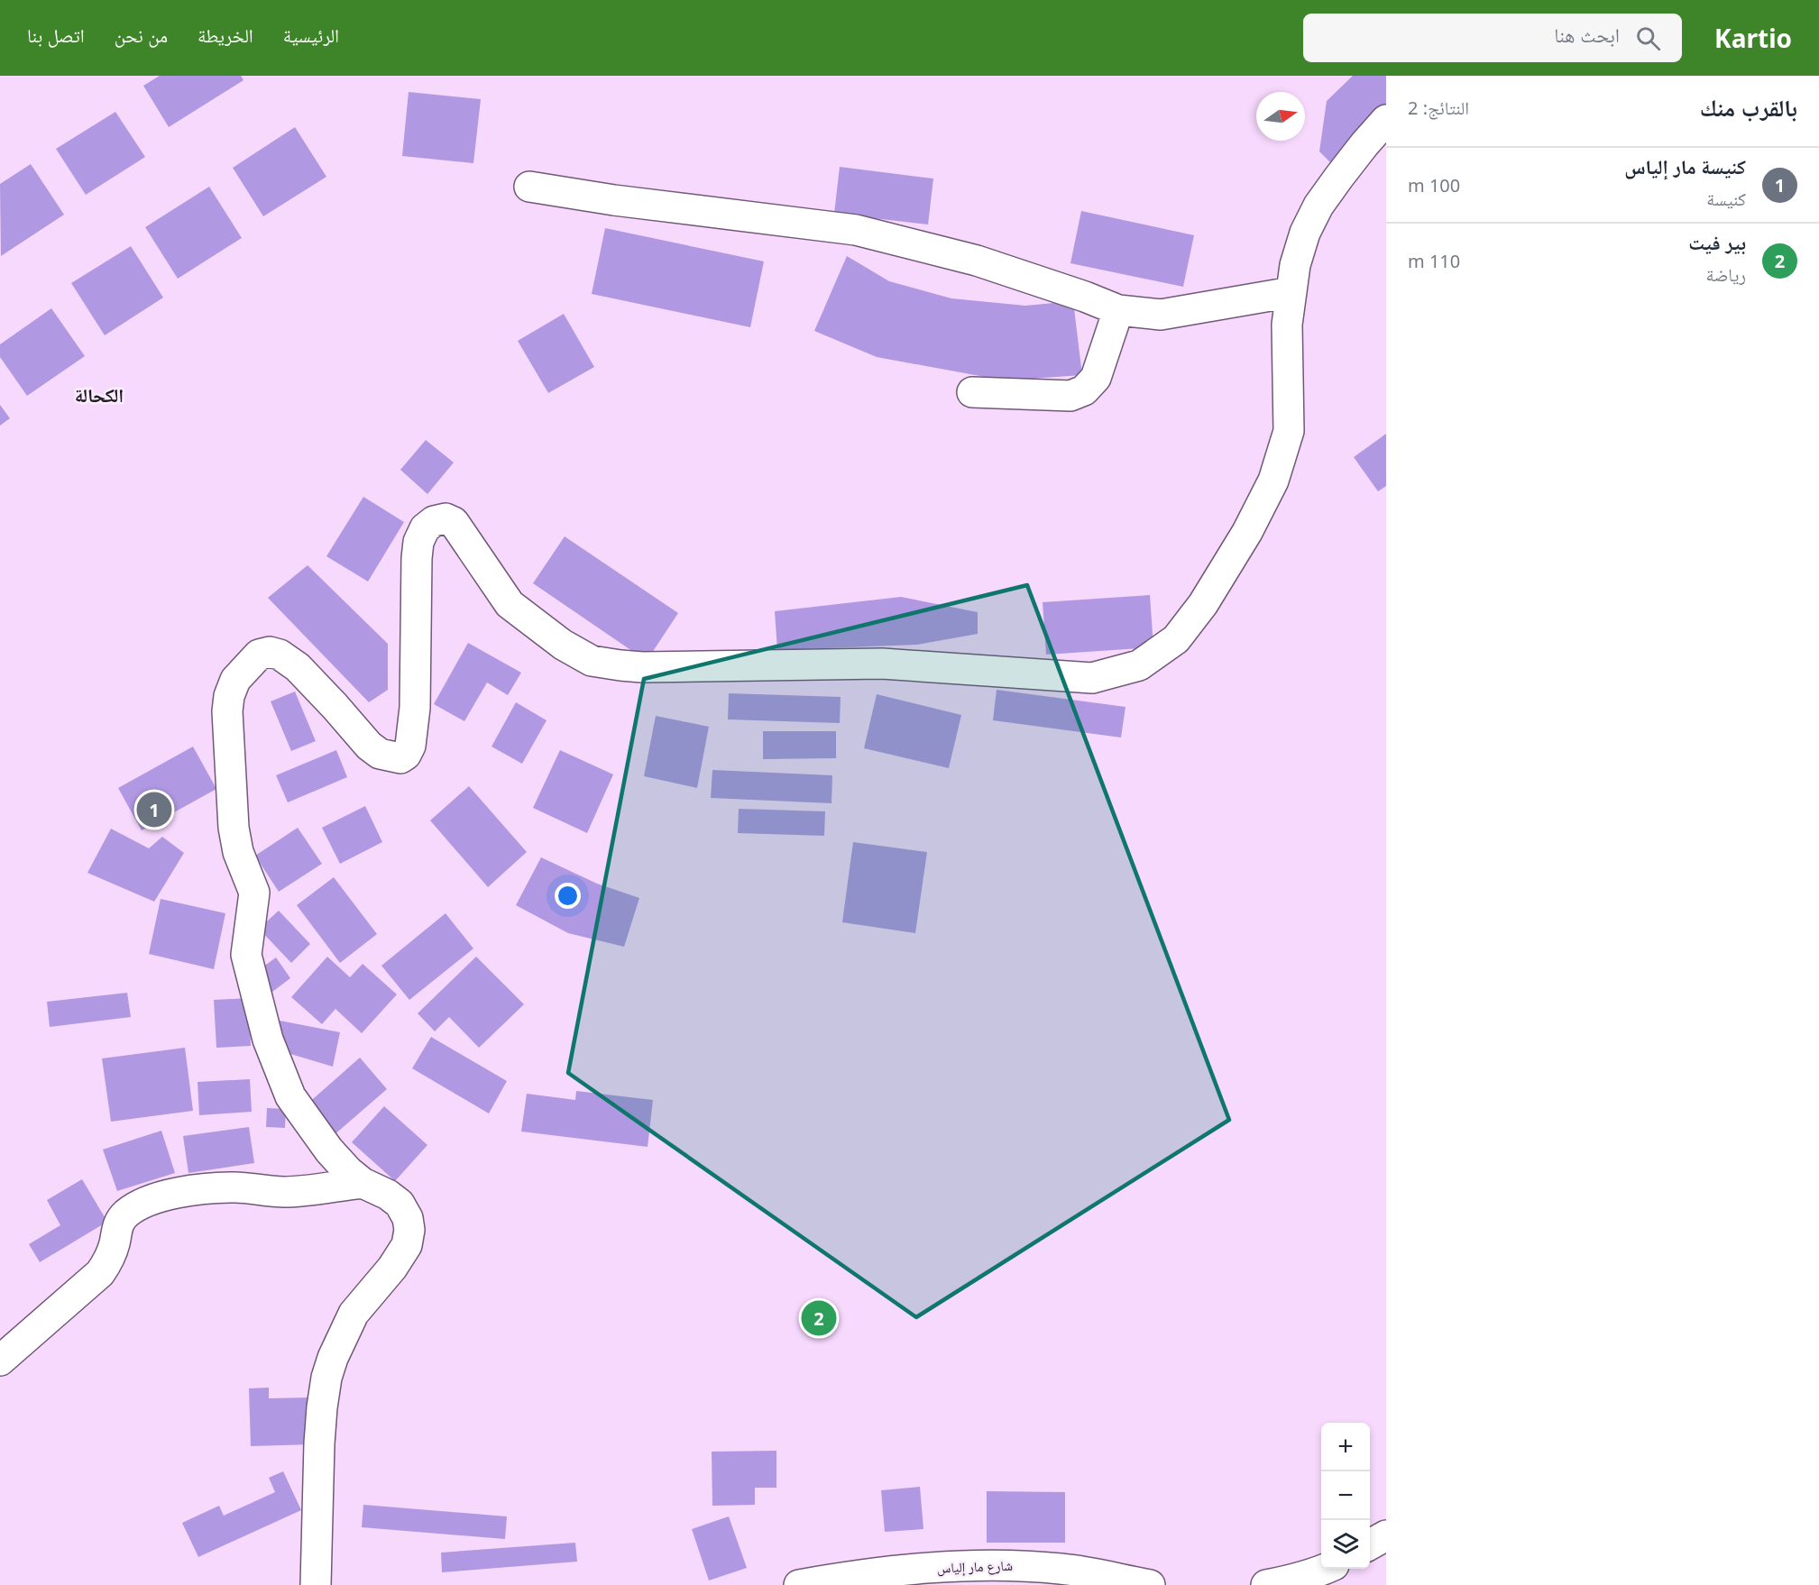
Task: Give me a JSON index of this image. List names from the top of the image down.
{
  "streets": {
    "street": ["شارع مار إلياس"]
  },
  "districts": ["الكحالة"],
  "north": "right",
  "page": {
    "header": "Kartio",
    "search": "ابحث هنا",
    "nav": [
      "الرئيسية",
      "الخريطة",
      "من نحن",
      "اتصل بنا"
    ],
    "heading": ["بالقرب منك", "النتائج: 2"],
    "list": [
      {
        "mark": "1",
        "name": "كنيسة مار إلياس",
        "note": "كنيسة",
        "value": "100 m"
      },
      {
        "mark": "2",
        "name": "بير فيت",
        "note": "رياضة",
        "value": "110 m"
      }
    ],
    "pins": ["1", "2"],
    "map_buttons": ["+", "−"]
  }
}
